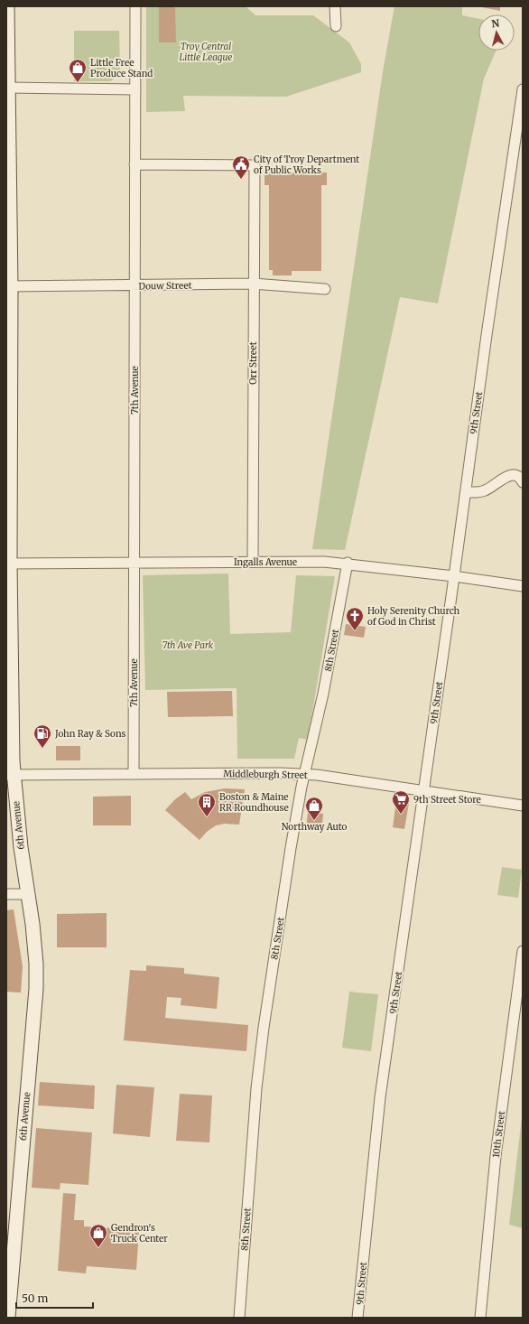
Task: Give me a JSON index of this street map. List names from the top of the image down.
{
  "streets": {
    "street": [
      "Douw Street",
      "Orr Street",
      "7th Avenue",
      "9th Street",
      "Ingalls Avenue",
      "8th Street",
      "Middleburgh Street",
      "6th Avenue",
      "10th Street"
    ]
  },
  "crossings": [
    ["Douw Street", "Orr Street"],
    ["Douw Street", "7th Avenue"],
    ["Douw Street", "6th Avenue"],
    ["Orr Street", "7th Avenue"],
    ["Orr Street", "Ingalls Avenue"],
    ["7th Avenue", "Ingalls Avenue"],
    ["7th Avenue", "Middleburgh Street"],
    ["9th Street", "Ingalls Avenue"],
    ["9th Street", "Middleburgh Street"],
    ["Ingalls Avenue", "8th Street"],
    ["Ingalls Avenue", "6th Avenue"],
    ["8th Street", "Middleburgh Street"],
    ["Middleburgh Street", "6th Avenue"]
  ],
  "parks": ["Troy Central Little League", "7th Ave Park"],
  "places": {
    "shop": ["Little Free Produce Stand", "Northway Auto", "Gendron's Truck Center"],
    "public building": ["City of Troy Department of Public Works"],
    "church": ["Holy Serenity Church of God in Christ"],
    "fuel station": ["John Ray & Sons"],
    "supermarket": ["9th Street Store"],
    "building": ["Boston & Maine RR Roundhouse"]
  },
  "scale_bar": "50 m",
  "north": "top"
}
